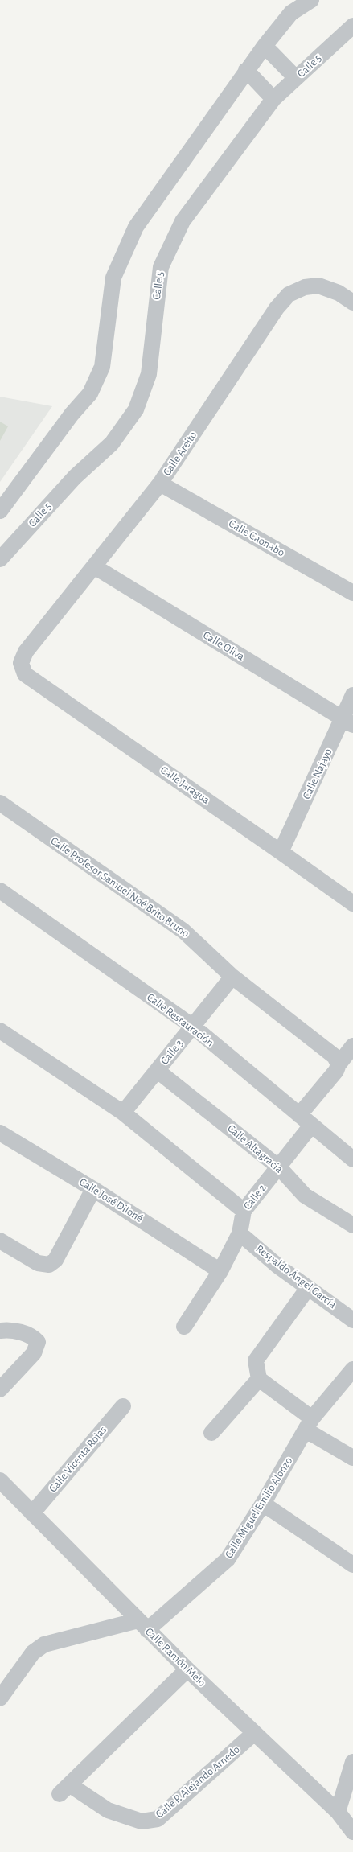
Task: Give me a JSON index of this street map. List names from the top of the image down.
{
  "streets": {
    "street": [
      "Calle 5",
      "Calle Areito",
      "Calle Caonabo",
      "Calle Oliva",
      "Calle Najayo",
      "Calle Jaragua",
      "Calle Profesor Samuel Noé Brito Bruno",
      "Calle Restauración",
      "Calle 3",
      "Calle Altagracia",
      "Calle 2",
      "Calle José Diloné",
      "Respaldo Ángel García",
      "Calle Vicenta Rojas",
      "Calle Miguel Emilio Alonzo",
      "Calle Ramón Melo",
      "Calle P. Alejando Arnedo"
    ]
  },
  "crossings": [
    ["Calle Areito", "Calle Caonabo"],
    ["Calle Areito", "Calle Oliva"],
    ["Calle Areito", "Calle Jaragua"],
    ["Calle Oliva", "Calle Najayo"],
    ["Calle Najayo", "Calle Jaragua"],
    ["Calle Profesor Samuel Noé Brito Bruno", "Calle 3"],
    ["Calle Profesor Samuel Noé Brito Bruno", "Calle 2"],
    ["Calle Restauración", "Calle 3"],
    ["Calle Restauración", "Calle 2"],
    ["Calle 3", "Calle Altagracia"],
    ["Calle Altagracia", "Calle 2"],
    ["Calle 2", "Calle José Diloné"],
    ["Calle 2", "Respaldo Ángel García"],
    ["Calle Vicenta Rojas", "Calle Ramón Melo"],
    ["Calle Miguel Emilio Alonzo", "Calle Ramón Melo"],
    ["Calle Ramón Melo", "Calle P. Alejando Arnedo"]
  ]
}
